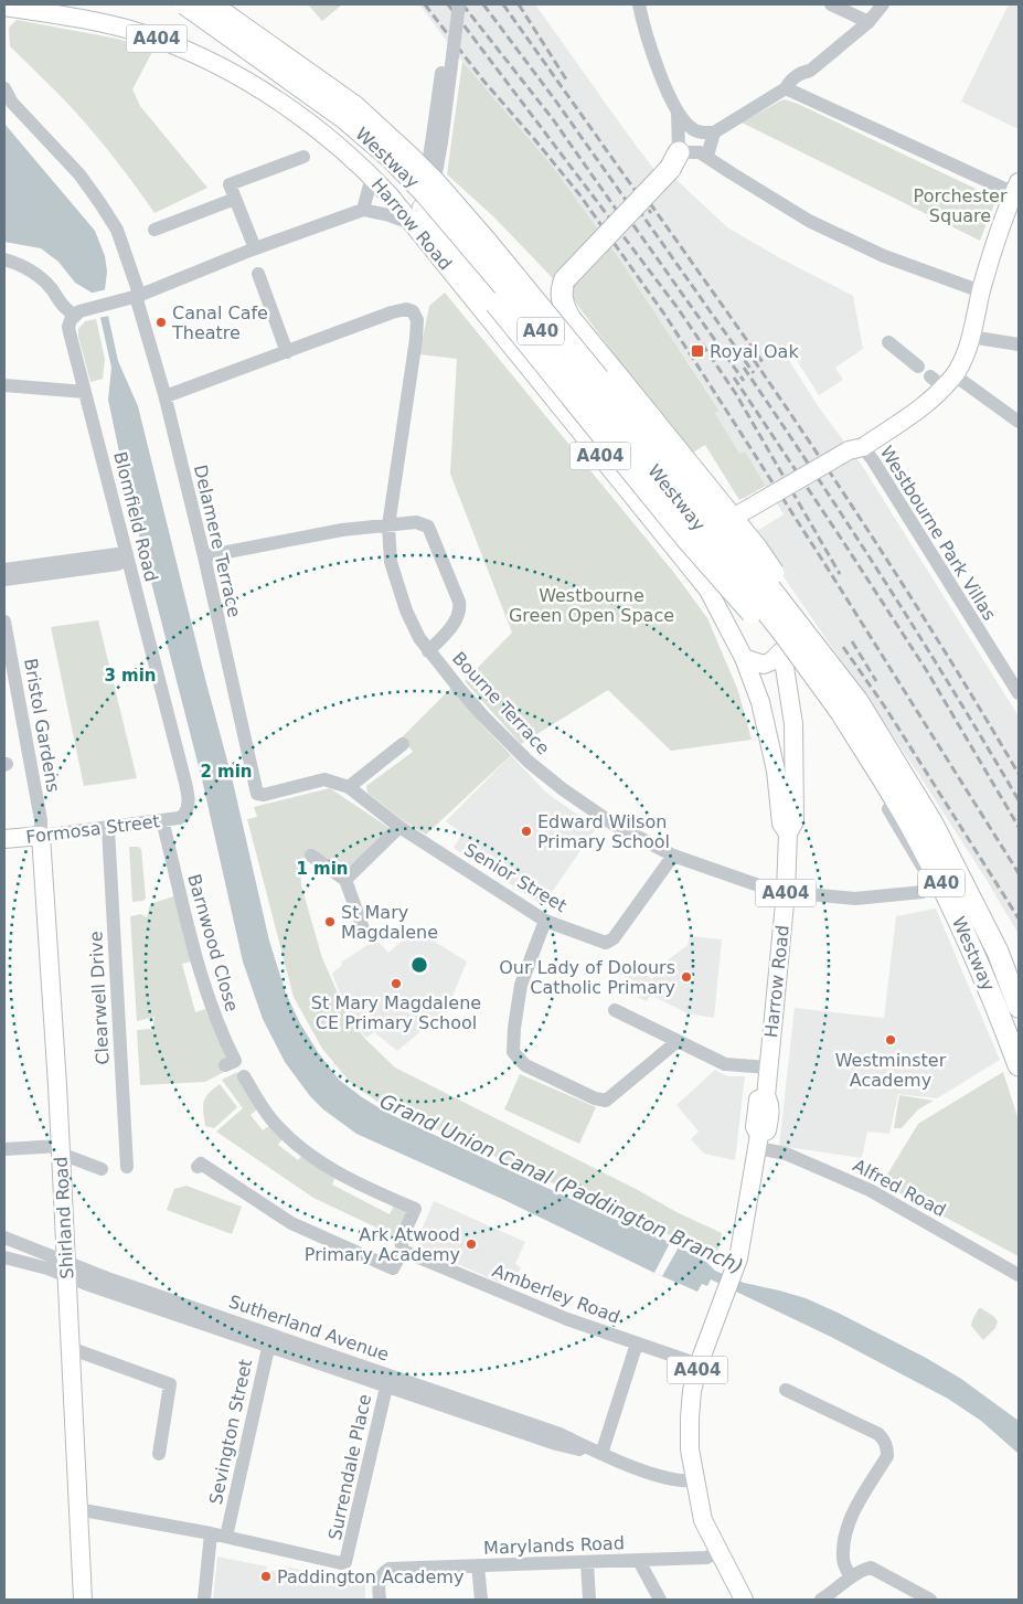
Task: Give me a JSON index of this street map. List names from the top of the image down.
{
  "streets": {
    "highway": ["Westway", "A40"],
    "main road": [
      "A404",
      "Harrow Road",
      "Formosa Street",
      "Shirland Road"
    ],
    "street": [
      "Blomfield Road",
      "Westbourne Park Villas",
      "Delamere Terrace",
      "Bourne Terrace",
      "Bristol Gardens",
      "Senior Street",
      "Barnwood Close",
      "Clearwell Drive",
      "Alfred Road",
      "Amberley Road",
      "Sutherland Avenue",
      "Sevington Street",
      "Surrendale Place",
      "Marylands Road"
    ]
  },
  "crossings": [
    ["Westway", "A40"],
    ["Harrow Road", "A40"],
    ["Harrow Road", "Bourne Terrace"],
    ["Harrow Road", "Alfred Road"],
    ["Harrow Road", "Amberley Road"],
    ["Harrow Road", "Sutherland Avenue"],
    ["Harrow Road", "Marylands Road"],
    ["Blomfield Road", "Formosa Street"],
    ["Delamere Terrace", "Senior Street"],
    ["Bourne Terrace", "Senior Street"],
    ["Bristol Gardens", "Formosa Street"],
    ["Bristol Gardens", "Shirland Road"],
    ["Formosa Street", "Barnwood Close"],
    ["Formosa Street", "Clearwell Drive"],
    ["Formosa Street", "Shirland Road"],
    ["Shirland Road", "Sutherland Avenue"],
    ["Sutherland Avenue", "Sevington Street"],
    ["Sutherland Avenue", "Surrendale Place"],
    ["Sevington Street", "Surrendale Place"]
  ],
  "water": ["Grand Union Canal (Paddington Branch)"],
  "parks": ["Porchester Square", "Westbourne Green Open Space"],
  "places": {
    "other": [
      "Canal Cafe Theatre",
      "Edward Wilson Primary School",
      "St Mary Magdalene",
      "Our Lady of Dolours Catholic Primary",
      "St Mary Magdalene CE Primary School",
      "Westminster Academy",
      "Ark Atwood Primary Academy",
      "Paddington Academy"
    ],
    "transit": ["Royal Oak"]
  },
  "rings": ["3 min", "2 min", "1 min"]
}
